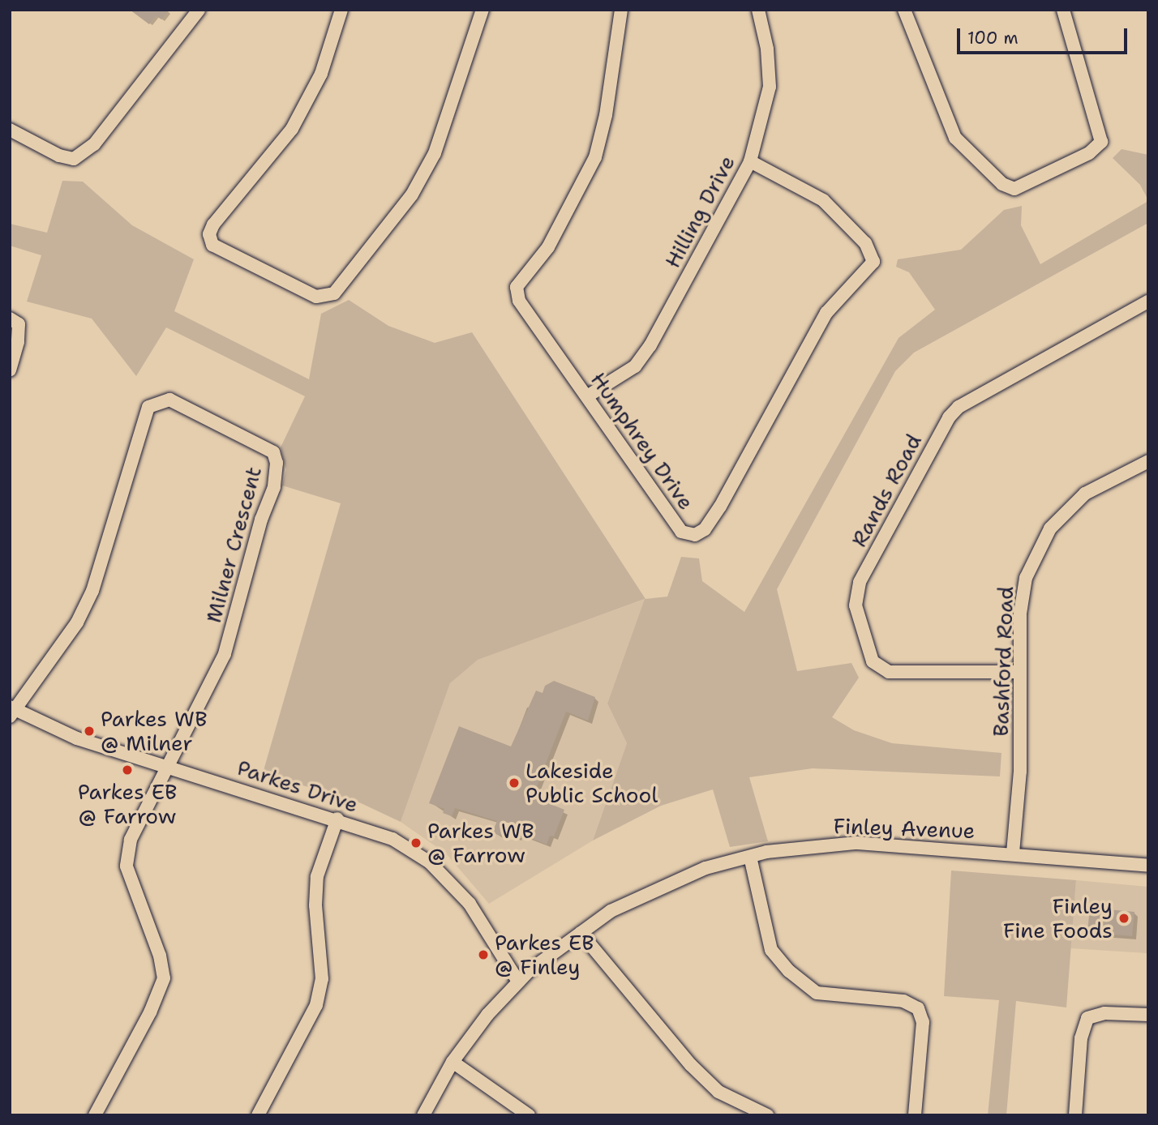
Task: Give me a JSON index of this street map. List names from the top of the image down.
{
  "streets": {
    "street": [
      "Hilling Drive",
      "Humphrey Drive",
      "Rands Road",
      "Milner Crescent",
      "Bashford Road",
      "Parkes Drive",
      "Finley Avenue"
    ]
  },
  "crossings": [
    ["Hilling Drive", "Humphrey Drive"],
    ["Rands Road", "Bashford Road"],
    ["Milner Crescent", "Parkes Drive"],
    ["Bashford Road", "Finley Avenue"],
    ["Parkes Drive", "Finley Avenue"]
  ],
  "places": [
    "Parkes WB @ Milner",
    "Parkes EB @ Farrow",
    "Lakeside Public School",
    "Parkes WB @ Farrow",
    "Finley Fine Foods",
    "Parkes EB @ Finley"
  ],
  "scale_bar": "100 m"
}
